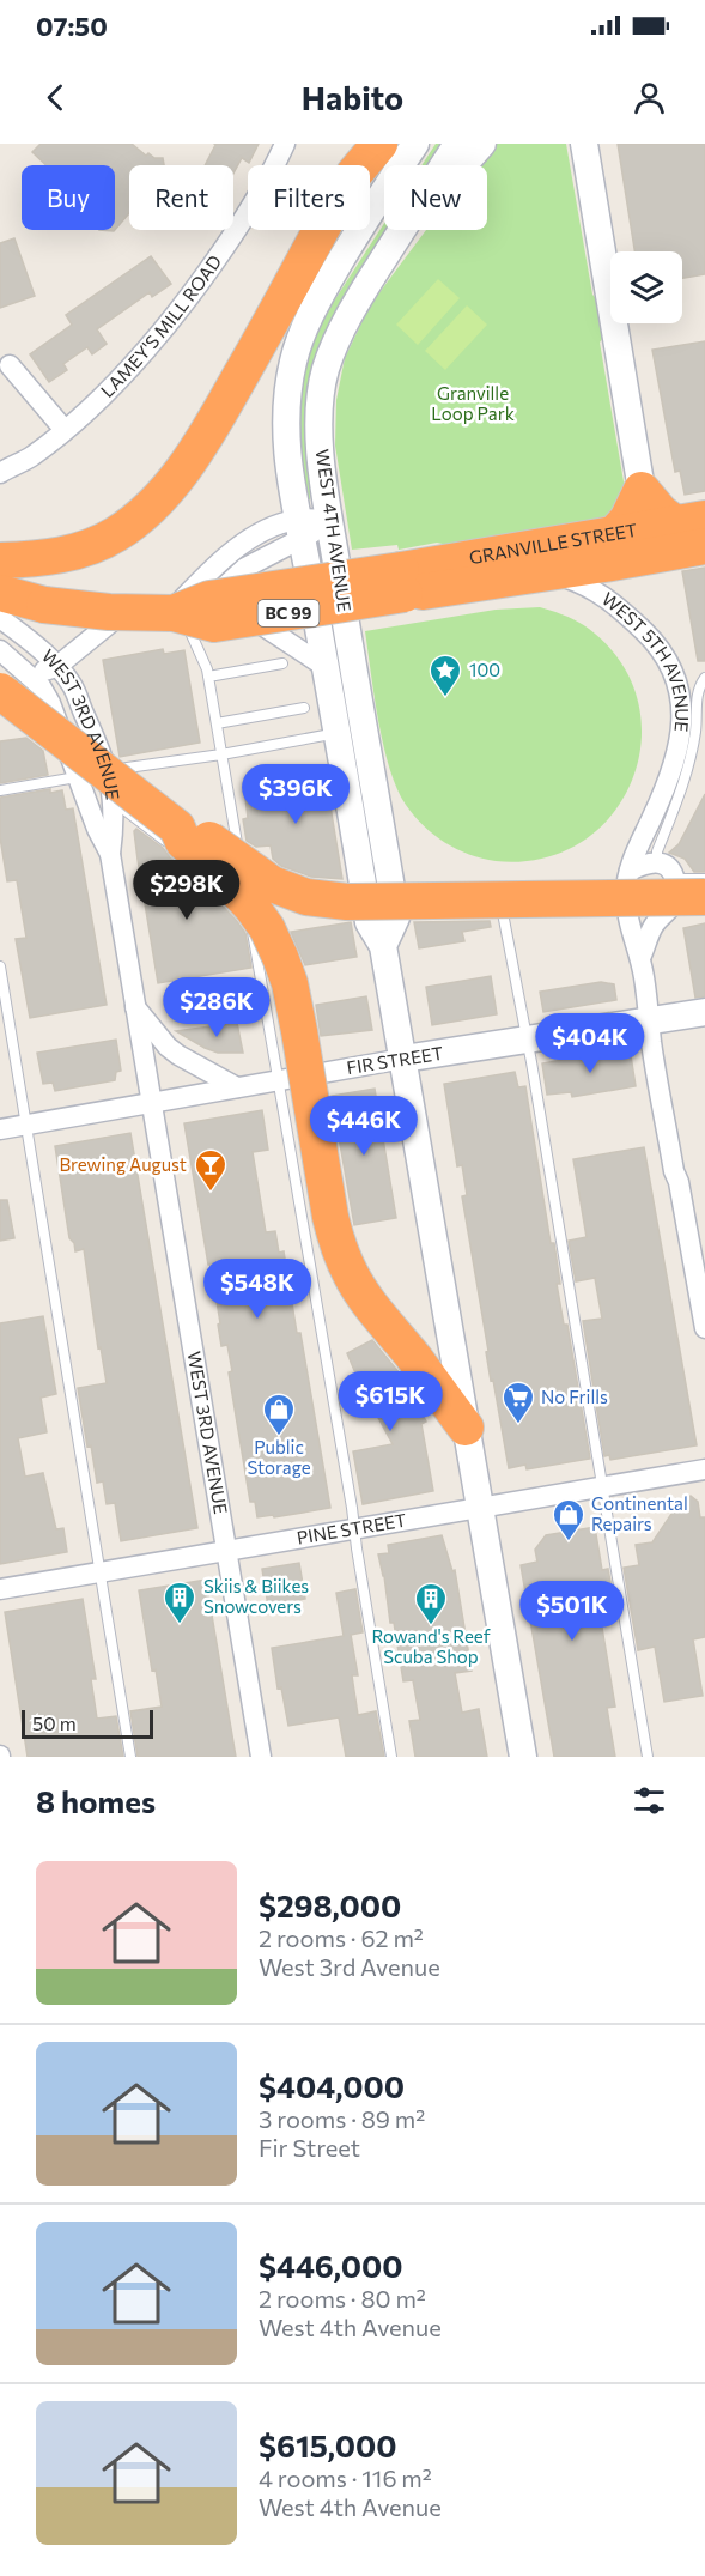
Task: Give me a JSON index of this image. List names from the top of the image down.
{
  "streets": {
    "highway": ["GRANVILLE STREET", "BC 99"],
    "main road": ["WEST 4TH AVENUE", "FIR STREET"],
    "street": [
      "LAMEY'S MILL ROAD",
      "WEST 5TH AVENUE",
      "WEST 3RD AVENUE",
      "PINE STREET"
    ]
  },
  "crossings": [
    ["WEST 4TH AVENUE", "FIR STREET"],
    ["WEST 4TH AVENUE", "PINE STREET"],
    ["GRANVILLE STREET", "BC 99"],
    ["GRANVILLE STREET", "WEST 5TH AVENUE"],
    ["WEST 5TH AVENUE", "FIR STREET"],
    ["WEST 3RD AVENUE", "FIR STREET"],
    ["WEST 3RD AVENUE", "PINE STREET"]
  ],
  "parks": ["Granville Loop Park"],
  "places": {
    "place": ["100"],
    "bar": ["Brewing August"],
    "supermarket": ["No Frills"],
    "shop": ["Public Storage", "Continental Repairs"],
    "building": ["Skiis & Biikes Snowcovers", "Rowand's Reef Scuba Shop"]
  },
  "scale_bar": "50 m",
  "page": {
    "status": "07:50",
    "header": "Habito",
    "chip": [
      "Buy",
      "Rent",
      "Filters",
      "New"
    ],
    "price": [
      "$396K",
      "$298K",
      "$286K",
      "$404K",
      "$446K",
      "$548K",
      "$615K",
      "$501K"
    ],
    "scale": "50 m",
    "heading": "8 homes",
    "list": [
      {
        "name": "$298,000",
        "note": "2 rooms · 62 m² · West 3rd Avenue"
      },
      {
        "name": "$404,000",
        "note": "3 rooms · 89 m² · Fir Street"
      },
      {
        "name": "$446,000",
        "note": "2 rooms · 80 m² · West 4th Avenue"
      },
      {
        "name": "$615,000",
        "note": "4 rooms · 116 m² · West 4th Avenue"
      }
    ]
  }
}
